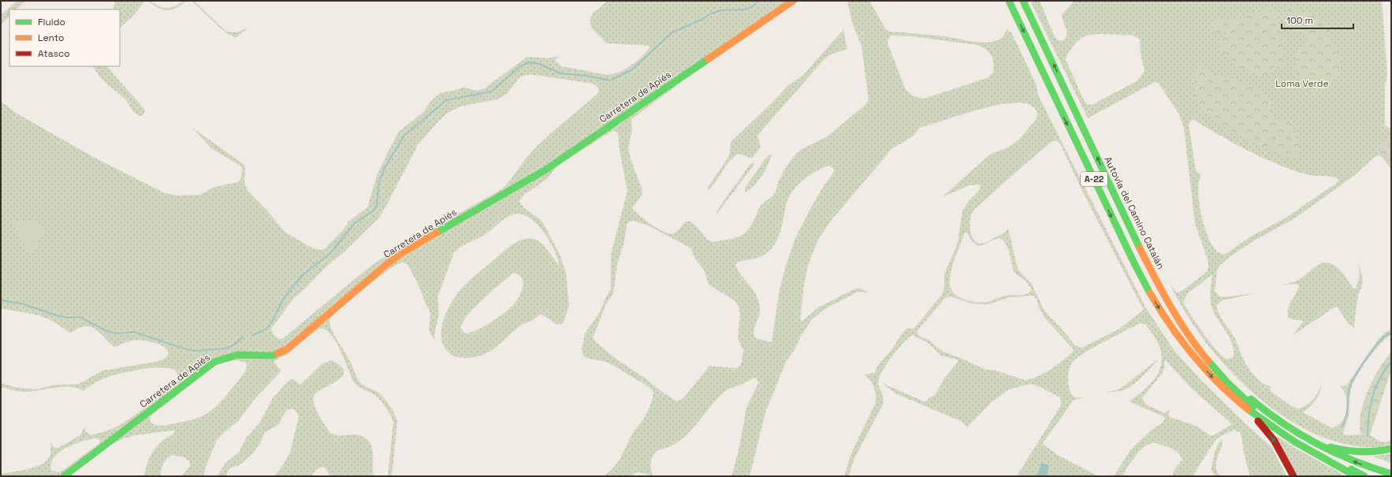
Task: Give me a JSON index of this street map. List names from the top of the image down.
{
  "streets": {
    "main road": ["Carretera de Apiés", "A-22", "Autovía del Camino Catalán"]
  },
  "crossings": [
    ["A-22", "Autovía del Camino Catalán"]
  ],
  "parks": ["Loma Verde"],
  "legend": ["Fluido", "Lento", "Atasco"],
  "scale_bar": "100 m"
}
